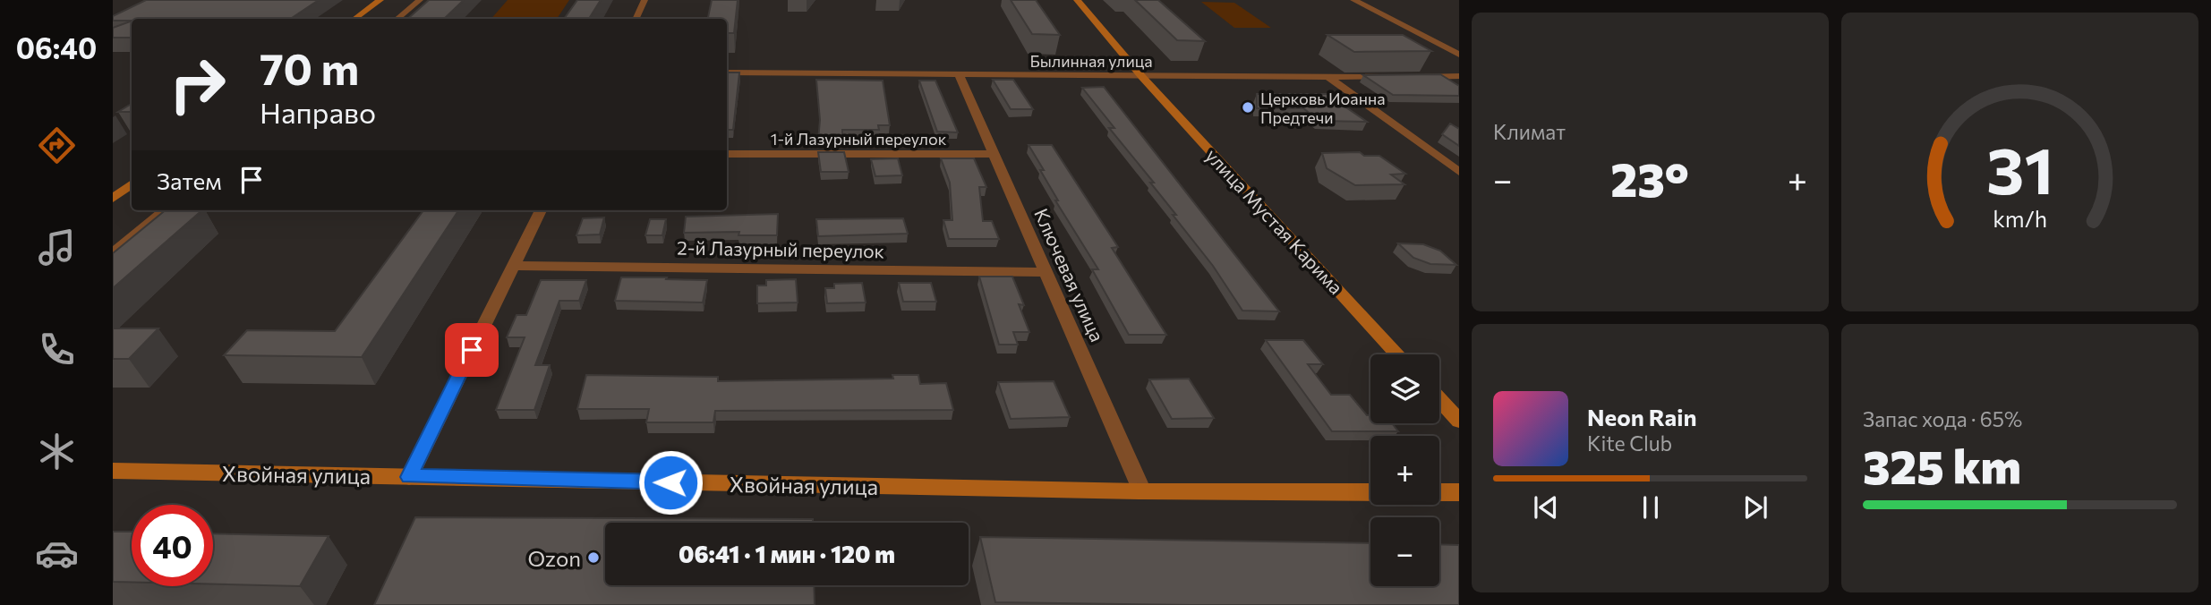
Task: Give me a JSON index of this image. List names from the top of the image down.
{
  "streets": {
    "street": [
      "Былинная улица",
      "1-й Лазурный переулок",
      "улица Мустая Карима",
      "2-й Лазурный переулок",
      "Ключевая улица",
      "Хвойная улица"
    ]
  },
  "crossings": [
    ["Былинная улица", "улица Мустая Карима"],
    ["Былинная улица", "Ключевая улица"],
    ["1-й Лазурный переулок", "Ключевая улица"],
    ["2-й Лазурный переулок", "Ключевая улица"],
    ["Ключевая улица", "Хвойная улица"]
  ],
  "places": ["Церковь Иоанна Предтечи", "Ozon"],
  "page": {
    "tabs": "06:40",
    "tile": [
      "Климат",
      ["Запас хода · 65%", "325 km"]
    ],
    "turn": ["70 m", "Направо"],
    "then": "Затем",
    "heat": ["−", "23°", "+"],
    "map_buttons": ["+", "−"],
    "song": ["Neon Rain", "Kite Club"],
    "limit": "40",
    "trip": "06:41 · 1 мин · 120 m",
    "gauge": ["31", "km/h"]
  }
}
